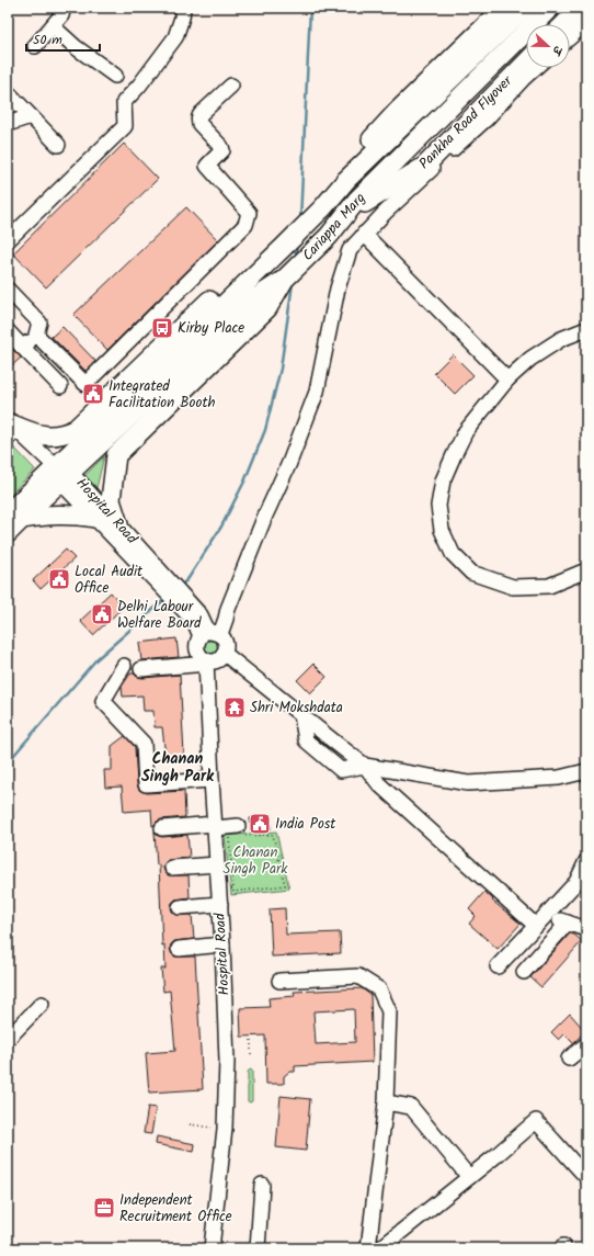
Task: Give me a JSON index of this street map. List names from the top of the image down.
{
  "streets": {
    "main road": ["Pankha Road Flyover", "Cariappa Marg"],
    "street": ["Hospital Road"]
  },
  "crossings": [
    ["Pankha Road Flyover", "Cariappa Marg"],
    ["Cariappa Marg", "Hospital Road"]
  ],
  "districts": ["Chanan Singh Park"],
  "parks": ["Chanan Singh Park"],
  "places": {
    "bus stop": ["Kirby Place"],
    "public building": [
      "Integrated Facilitation Booth",
      "Local Audit Office",
      "Delhi Labour Welfare Board",
      "India Post"
    ],
    "temple": ["Shri Mokshdata"],
    "office": ["Independent Recruitment Office"]
  },
  "scale_bar": "50 m",
  "north": "right"
}
